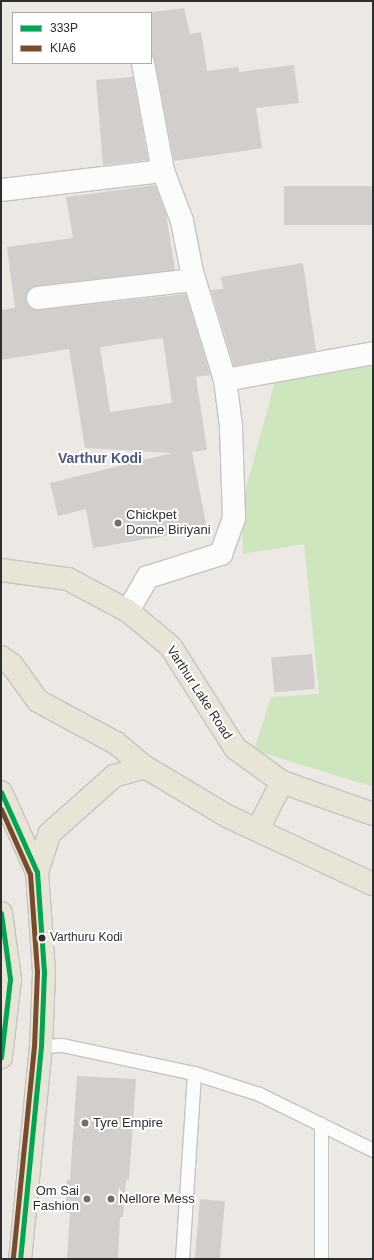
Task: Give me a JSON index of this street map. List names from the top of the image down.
{
  "streets": {
    "main road": ["Varthur Lake Road"]
  },
  "districts": ["Varthur Kodi"],
  "places": [
    "Chickpet Donne Biriyani",
    "Varthuru Kodi",
    "Tyre Empire",
    "Om Sai Fashion",
    "Nellore Mess"
  ],
  "lines": ["transit line 333P", "transit line KIA6"],
  "legend": ["333P", "KIA6"]
}
